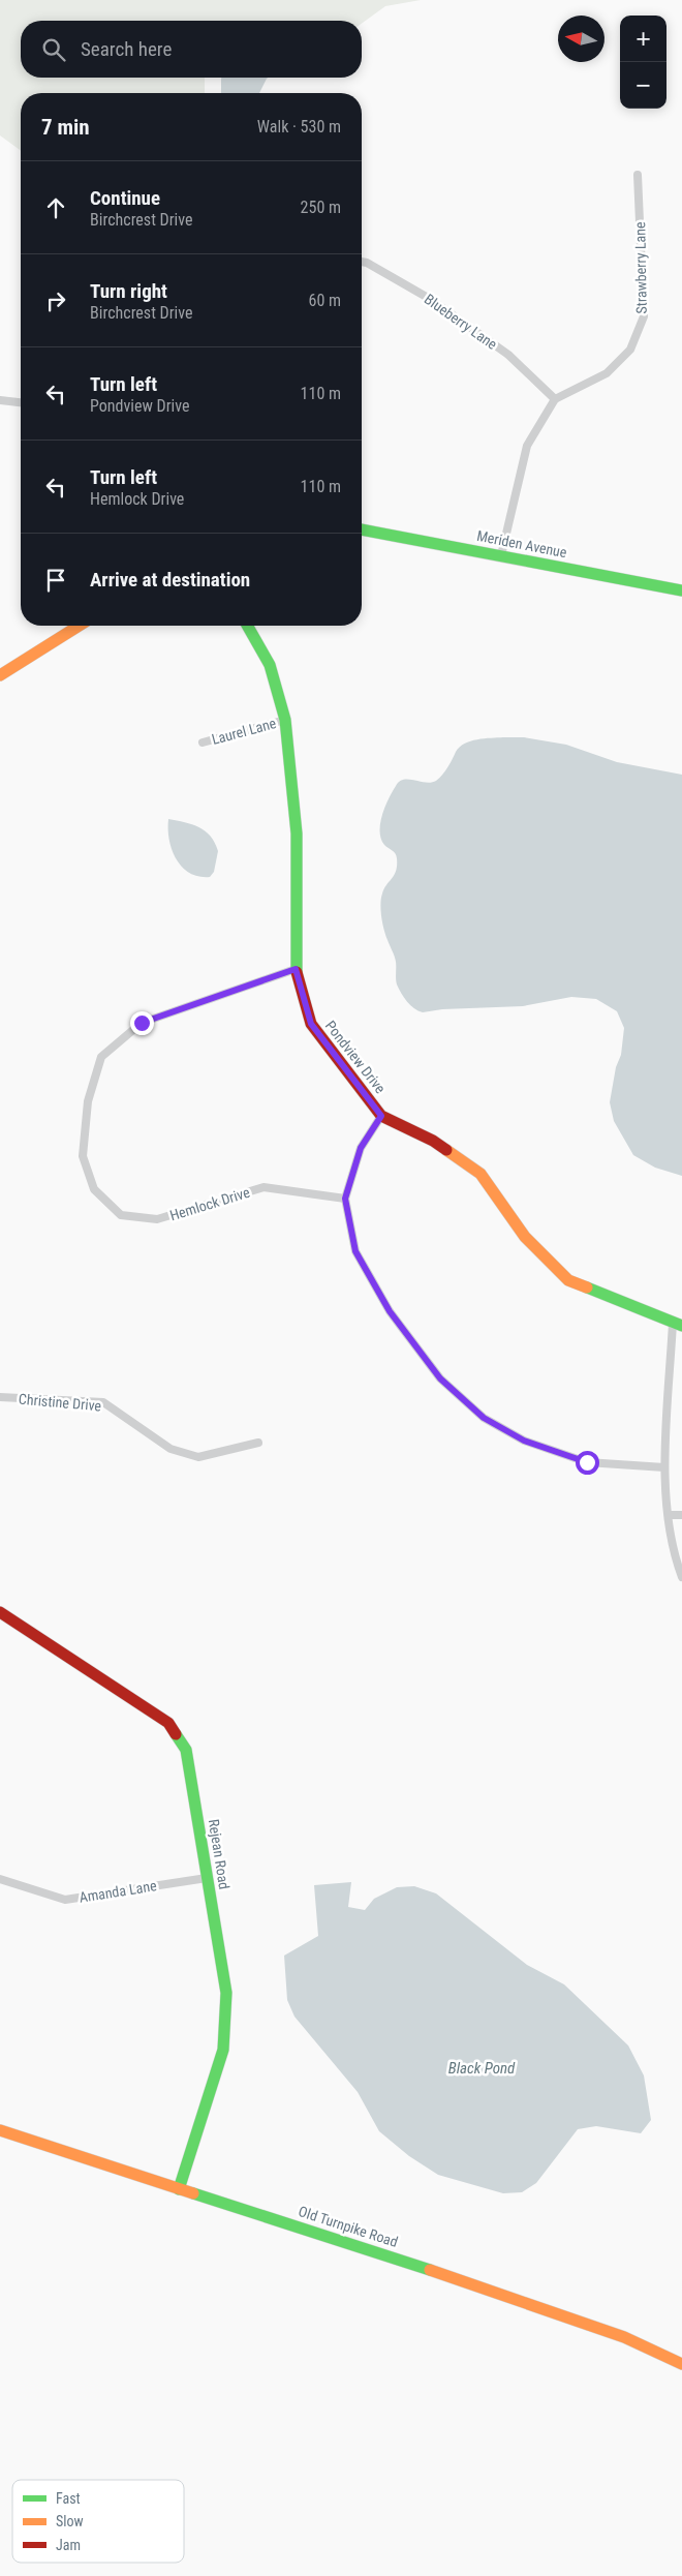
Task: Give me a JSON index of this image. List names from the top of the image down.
{
  "streets": {
    "street": [
      "Strawberry Lane",
      "Blueberry Lane",
      "Meriden Avenue",
      "Laurel Lane",
      "Pondview Drive",
      "Hemlock Drive",
      "Christine Drive",
      "Rejean Road",
      "Amanda Lane",
      "Old Turnpike Road"
    ]
  },
  "crossings": [
    ["Strawberry Lane", "Blueberry Lane"],
    ["Laurel Lane", "Pondview Drive"],
    ["Pondview Drive", "Hemlock Drive"],
    ["Rejean Road", "Amanda Lane"],
    ["Rejean Road", "Old Turnpike Road"]
  ],
  "water": ["Black Pond"],
  "legend": ["Fast", "Slow", "Jam"],
  "north": "left",
  "page": {
    "map_buttons": ["+", "−"],
    "search": "Search here",
    "heading": ["7 min", "Walk · 530 m"],
    "list": [
      ["Continue", "Birchcrest Drive", "250 m"],
      ["Turn right", "Birchcrest Drive", "60 m"],
      ["Turn left", "Pondview Drive", "110 m"],
      ["Turn left", "Hemlock Drive", "110 m"],
      "Arrive at destination"
    ]
  }
}
